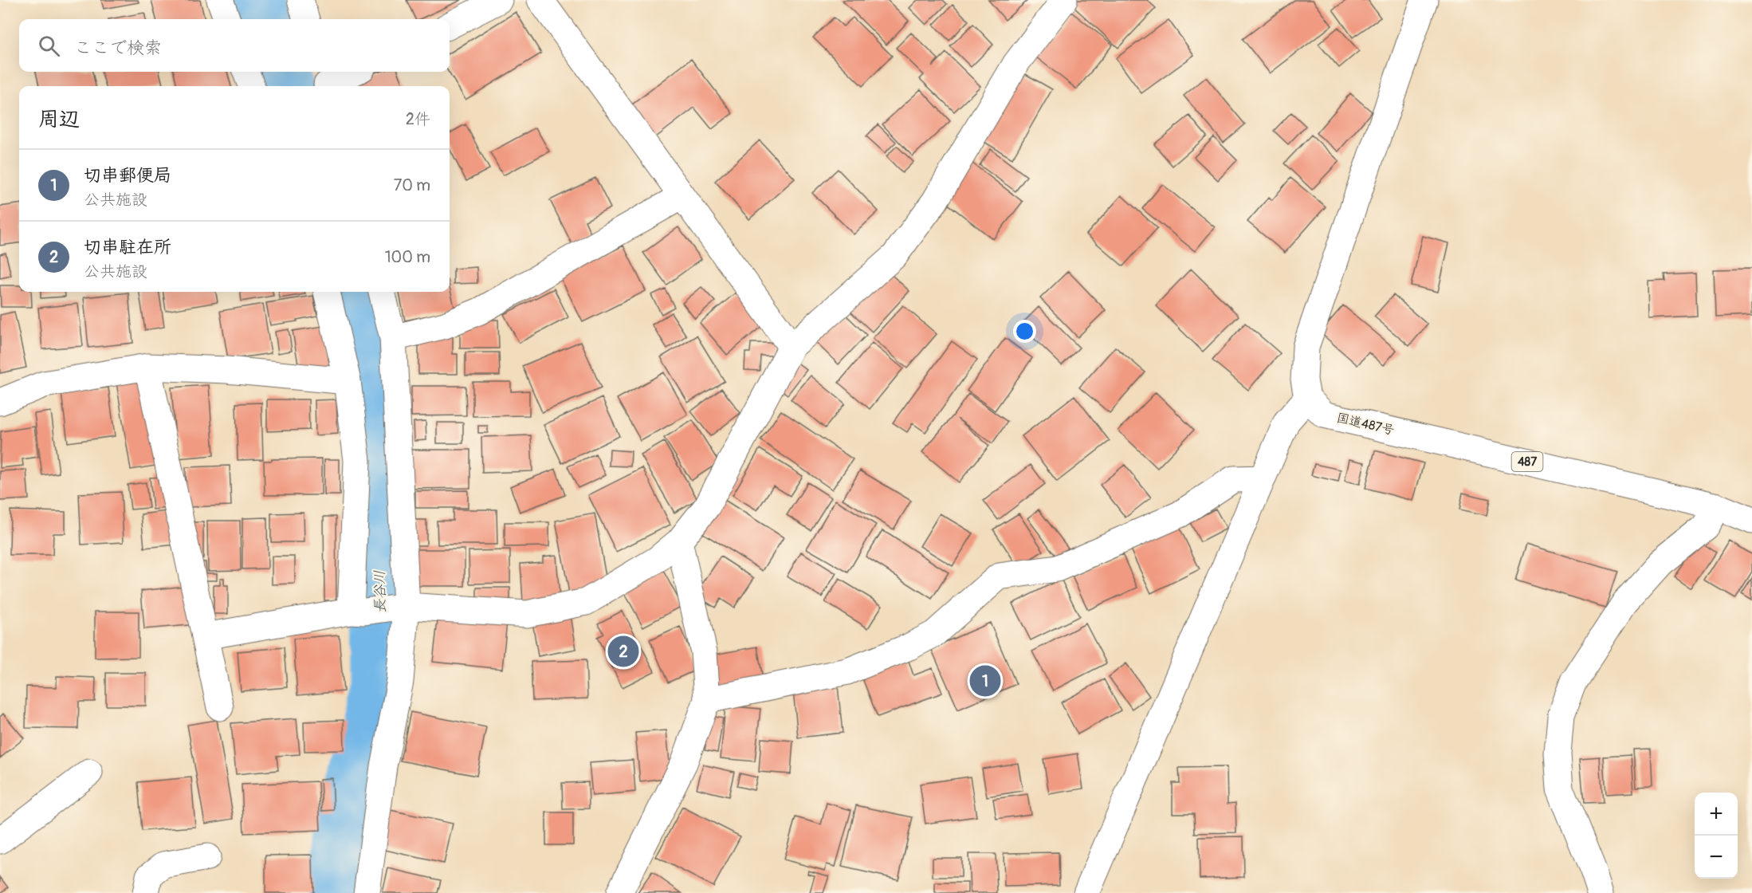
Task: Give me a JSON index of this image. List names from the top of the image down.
{
  "streets": {
    "main road": ["国道487号", "487"]
  },
  "water": ["長谷川"],
  "page": {
    "search": "ここで検索",
    "heading": ["周辺", "2件"],
    "list": [
      {
        "mark": "1",
        "name": "切串郵便局",
        "note": "公共施設",
        "value": "70 m"
      },
      {
        "mark": "2",
        "name": "切串駐在所",
        "note": "公共施設",
        "value": "100 m"
      }
    ],
    "pins": ["2", "1"],
    "map_buttons": ["+", "−"]
  }
}
